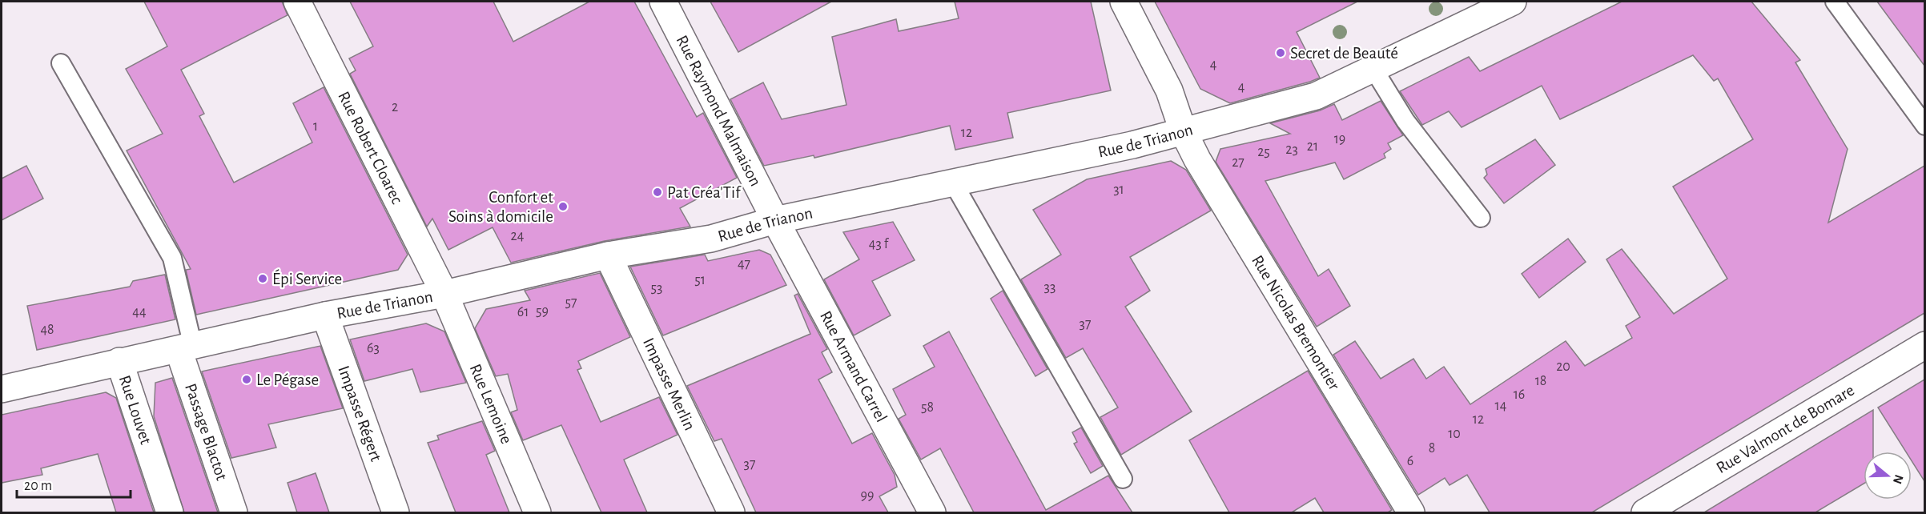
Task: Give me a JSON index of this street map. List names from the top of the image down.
{
  "streets": {
    "street": [
      "Rue Raymond Malmaison",
      "Rue de Trianon",
      "Rue Robert Cloarec",
      "Rue Nicolas Bremontier",
      "Rue Armand Carrel",
      "Impasse Merlin",
      "Rue Lemoine",
      "Rue Louvet",
      "Impasse Régert",
      "Rue Valmont de Bomare",
      "Passage Blactot"
    ]
  },
  "crossings": [
    ["Rue Raymond Malmaison", "Rue de Trianon"],
    ["Rue Raymond Malmaison", "Rue Armand Carrel"],
    ["Rue de Trianon", "Rue Robert Cloarec"],
    ["Rue de Trianon", "Rue Nicolas Bremontier"],
    ["Rue de Trianon", "Rue Armand Carrel"],
    ["Rue de Trianon", "Impasse Merlin"],
    ["Rue de Trianon", "Rue Lemoine"],
    ["Rue de Trianon", "Rue Louvet"],
    ["Rue de Trianon", "Impasse Régert"],
    ["Rue de Trianon", "Passage Blactot"],
    ["Rue Robert Cloarec", "Rue Lemoine"]
  ],
  "places": [
    "Secret de Beauté",
    "Pat Créa'Tif",
    "Confort et Soins à domicile",
    "Épi Service",
    "Le Pégase"
  ],
  "house_numbers": [
    "4",
    "4",
    "2",
    "1",
    "12",
    "19",
    "21",
    "23",
    "25",
    "27",
    "31",
    "24",
    "43 f",
    "47",
    "51",
    "33",
    "53",
    "57",
    "59",
    "44",
    "61",
    "37",
    "48",
    "63",
    "20",
    "18",
    "16",
    "14",
    "58",
    "12",
    "10",
    "8",
    "6",
    "37",
    "99"
  ],
  "scale_bar": "20 m",
  "north": "right"
}
